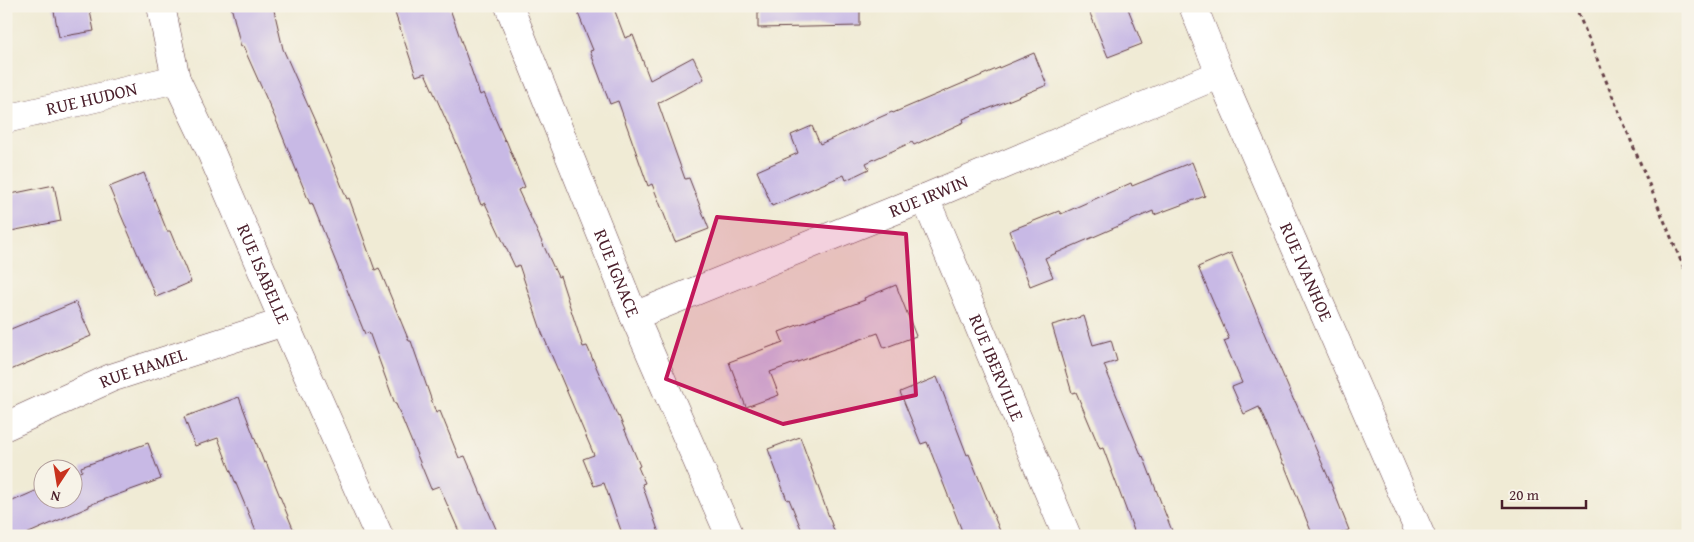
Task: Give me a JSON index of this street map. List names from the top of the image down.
{
  "streets": {
    "street": [
      "RUE HUDON",
      "RUE IRWIN",
      "RUE IVANHOE",
      "RUE IGNACE",
      "RUE ISABELLE",
      "RUE IBERVILLE",
      "RUE HAMEL"
    ]
  },
  "crossings": [
    ["RUE HUDON", "RUE ISABELLE"],
    ["RUE IRWIN", "RUE IVANHOE"],
    ["RUE IRWIN", "RUE IGNACE"],
    ["RUE IRWIN", "RUE IBERVILLE"],
    ["RUE ISABELLE", "RUE HAMEL"]
  ],
  "scale_bar": "20 m",
  "north": "bottom"
}
